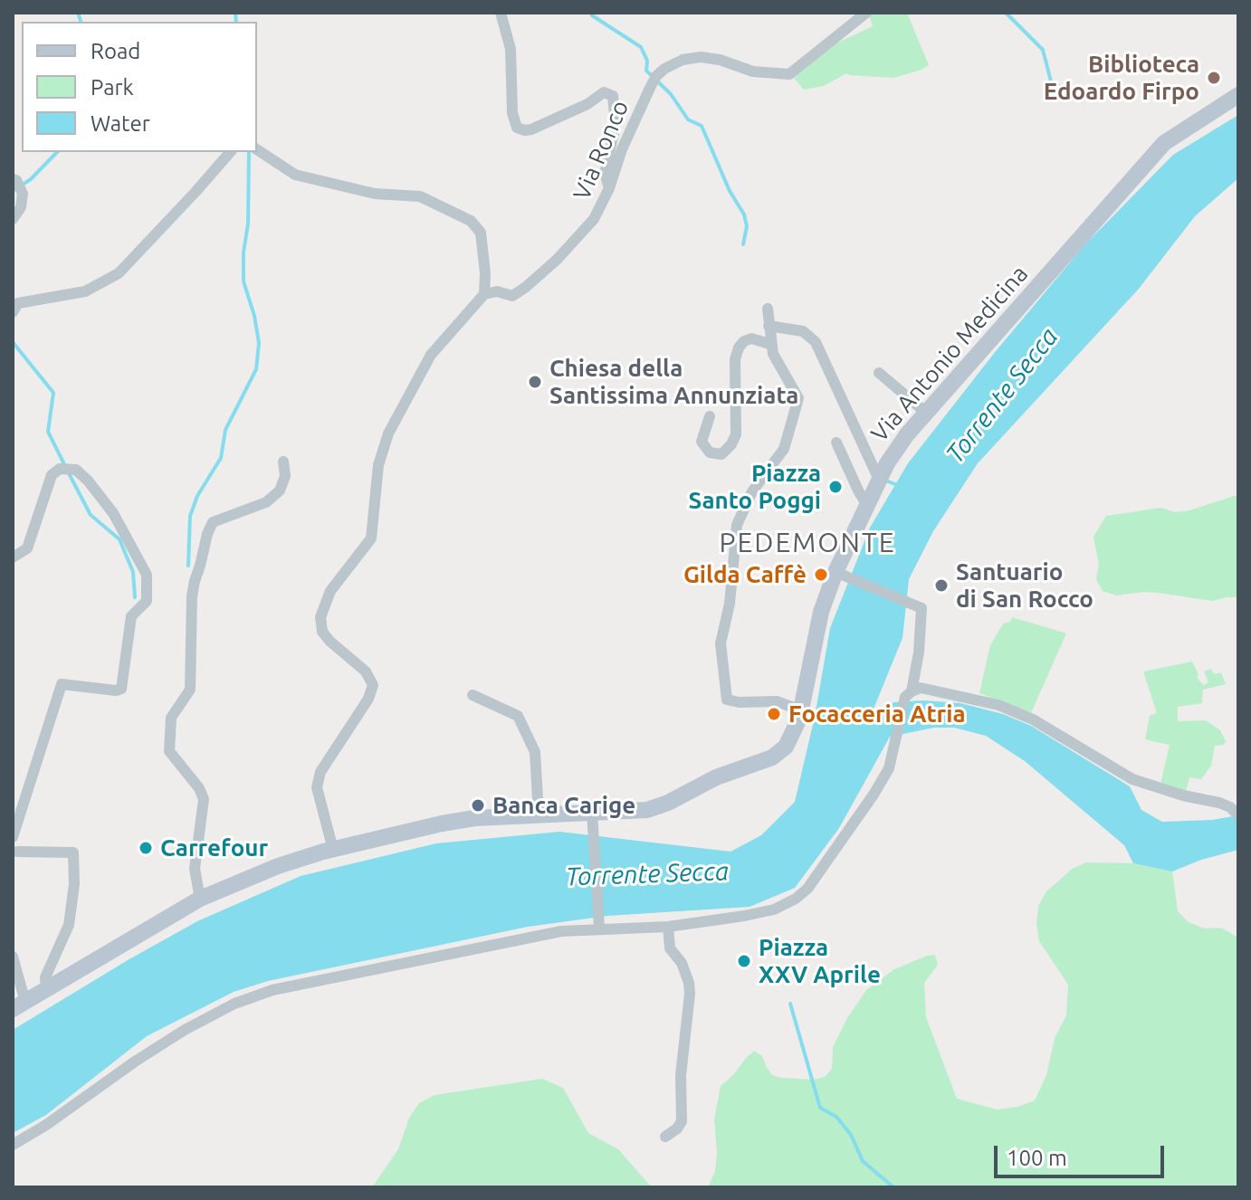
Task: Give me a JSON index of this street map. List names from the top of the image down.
{
  "streets": {
    "main road": ["Via Antonio Medicina"],
    "street": ["Via Ronco"]
  },
  "districts": ["PEDEMONTE"],
  "water": ["Torrente Secca"],
  "places": [
    "Biblioteca Edoardo Firpo",
    "Chiesa della Santissima Annunziata",
    "Piazza Santo Poggi",
    "Gilda Caffè",
    "Santuario di San Rocco",
    "Focacceria Atria",
    "Banca Carige",
    "Carrefour",
    "Piazza XXV Aprile"
  ],
  "legend": ["Road", "Park", "Water"],
  "scale_bar": "100 m"
}
